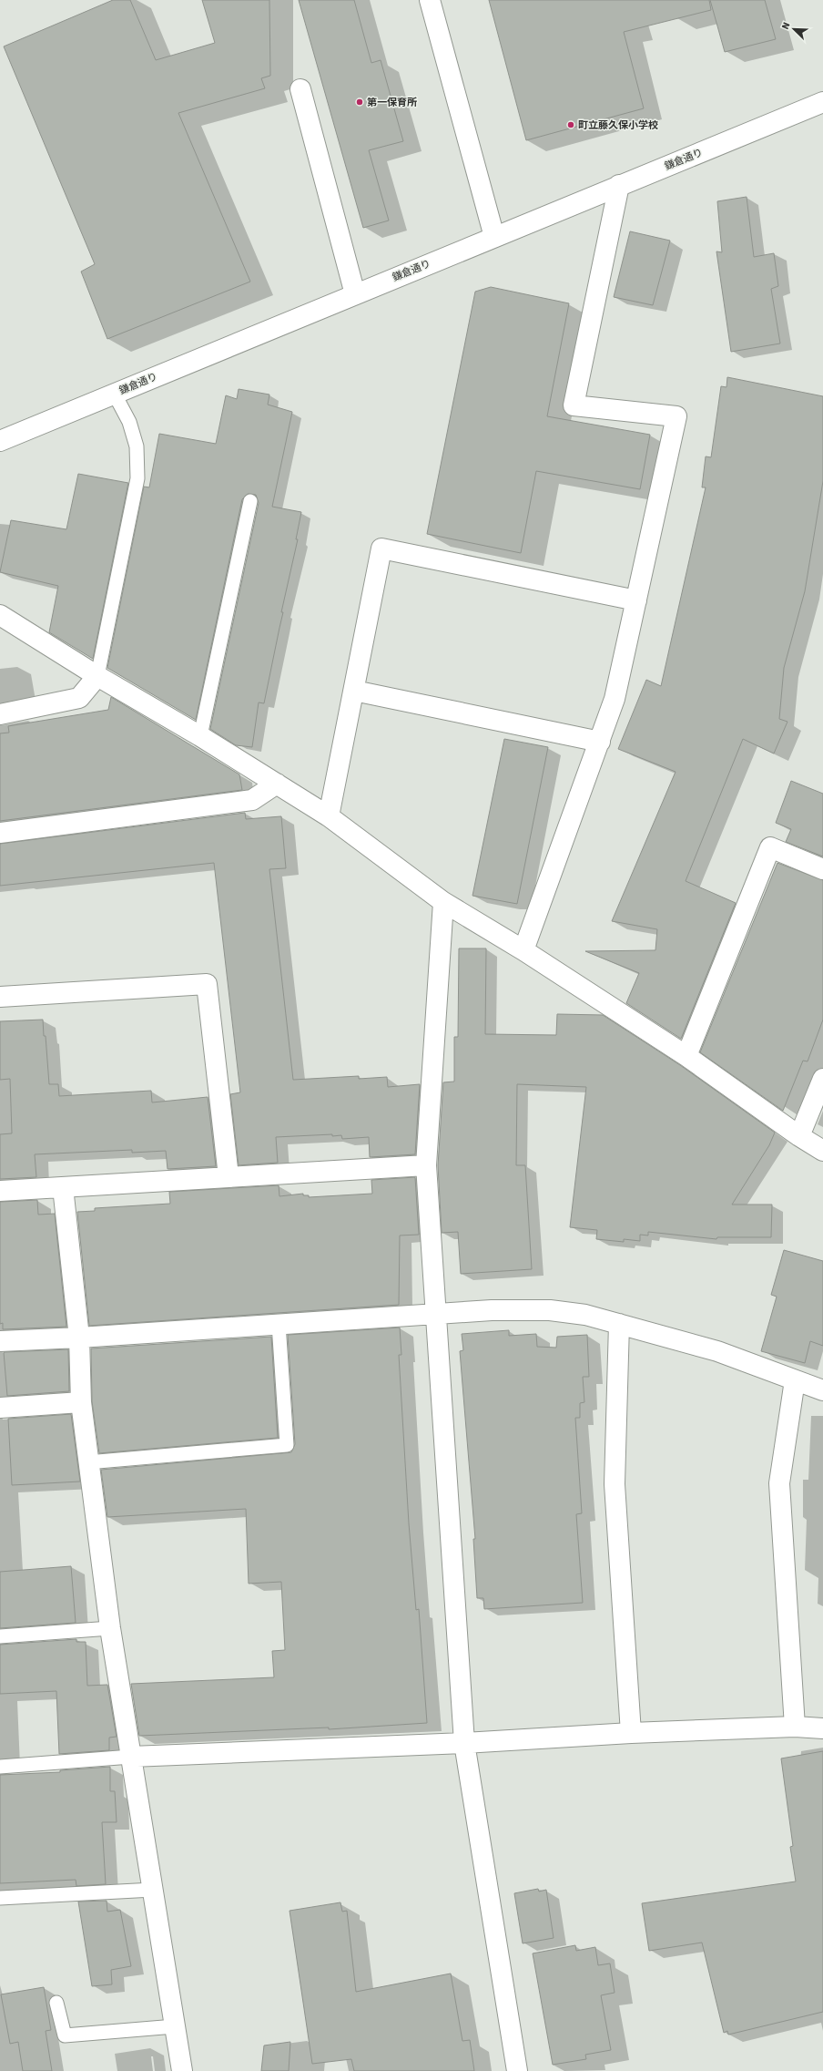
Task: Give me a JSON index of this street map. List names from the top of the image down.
{
  "streets": {
    "street": ["鎌倉通り"]
  },
  "places": ["第一保育所", "町立藤久保小学校"],
  "north": "top left"
}
